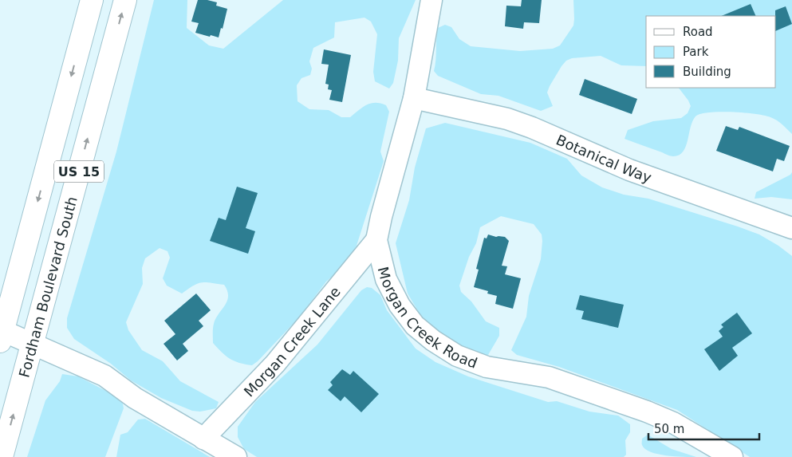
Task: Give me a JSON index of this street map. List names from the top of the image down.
{
  "streets": {
    "highway": ["US 15", "Fordham Boulevard South"],
    "street": ["Botanical Way", "Morgan Creek Road", "Morgan Creek Lane"]
  },
  "crossings": [
    ["Botanical Way", "Morgan Creek Road"],
    ["Morgan Creek Road", "Morgan Creek Lane"]
  ],
  "legend": ["Road", "Park", "Building"],
  "scale_bar": "50 m"
}
